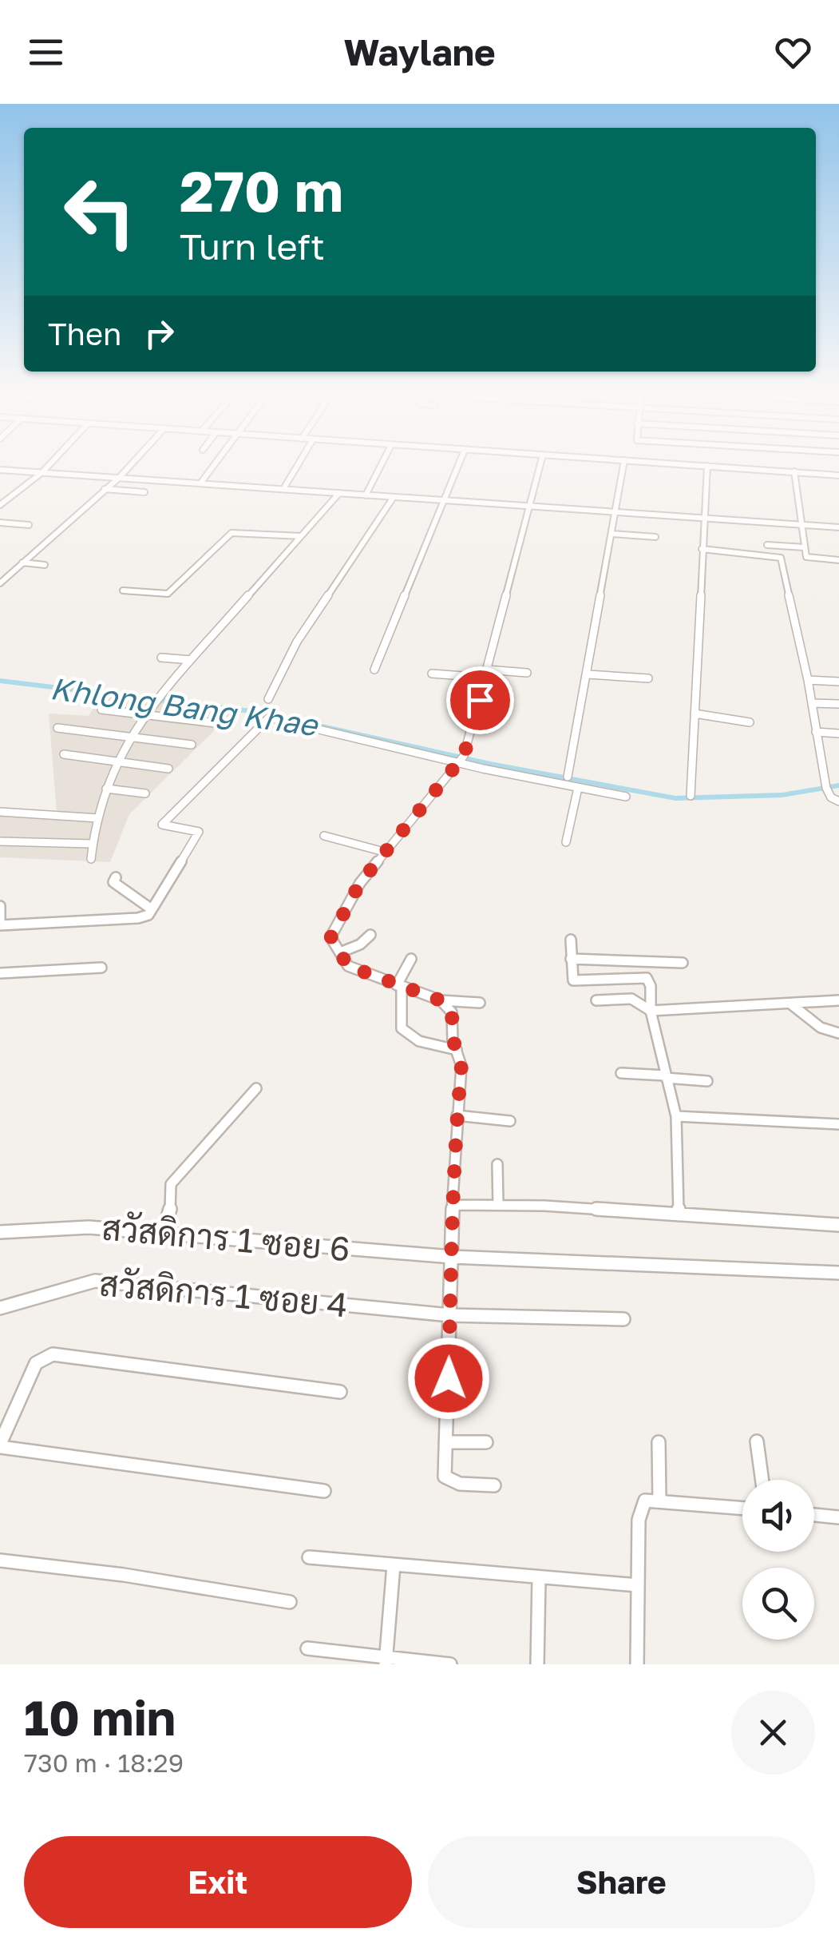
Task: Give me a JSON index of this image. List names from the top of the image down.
{
  "streets": {
    "street": ["สวัสดิการ 1 ซอย 6", "สวัสดิการ 1 ซอย 4"]
  },
  "water": ["Khlong Bang Khae"],
  "page": {
    "header": "Waylane",
    "turn": ["270 m", "Turn left"],
    "then": "Then",
    "heading": ["10 min", "730 m · 18:29"],
    "buttons": ["Exit", "Share"]
  }
}
